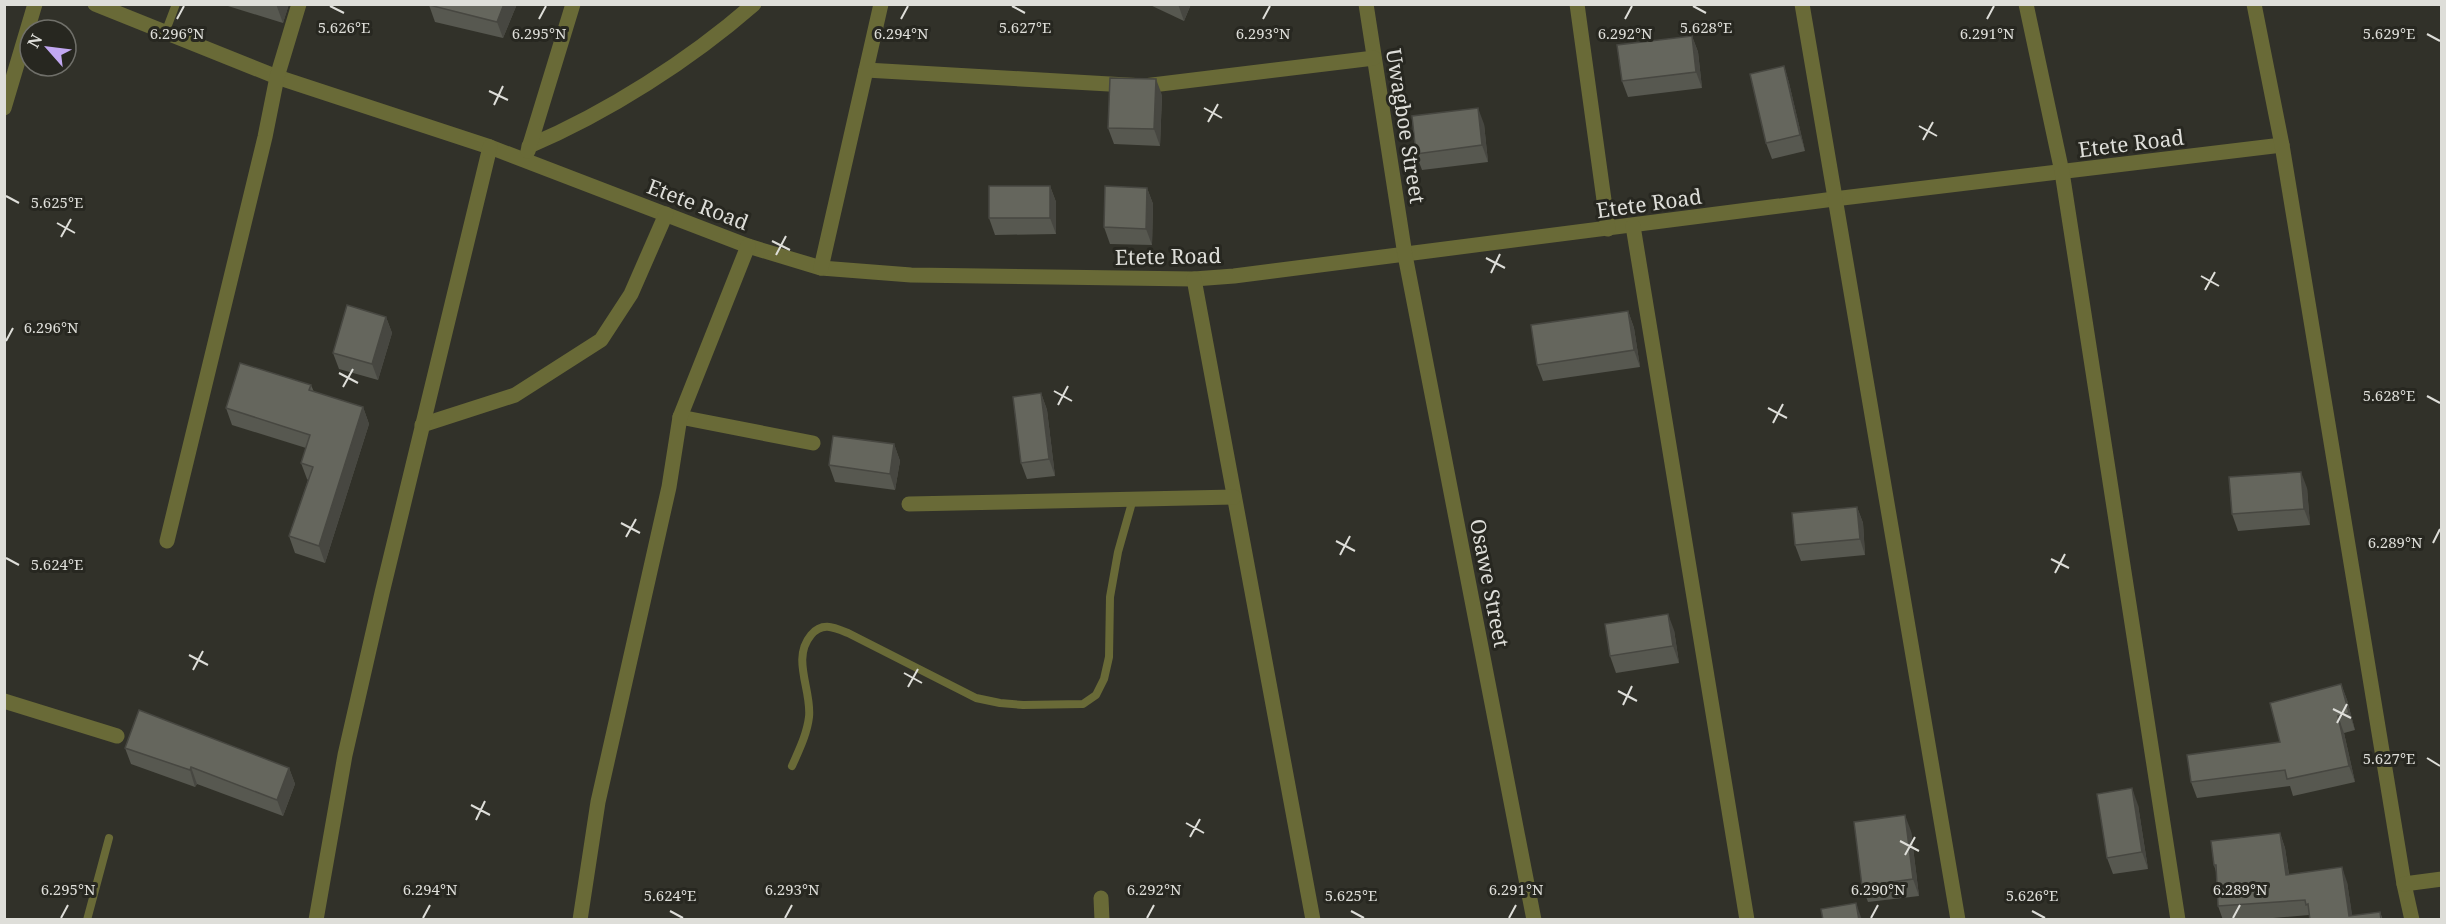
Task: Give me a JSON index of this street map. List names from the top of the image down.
{
  "streets": {
    "street": ["Uwagboe Street", "Etete Road", "Osawe Street"]
  },
  "crossings": [
    ["Uwagboe Street", "Etete Road"],
    ["Uwagboe Street", "Osawe Street"],
    ["Etete Road", "Osawe Street"]
  ],
  "north": "top left",
  "coordinates": [
    "5.626°E",
    "5.627°E",
    "5.628°E",
    "5.629°E",
    "6.296°N",
    "6.295°N",
    "6.294°N",
    "6.293°N",
    "6.292°N",
    "6.291°N",
    "5.625°E",
    "6.289°N",
    "5.624°E",
    "6.290°N"
  ]
}
